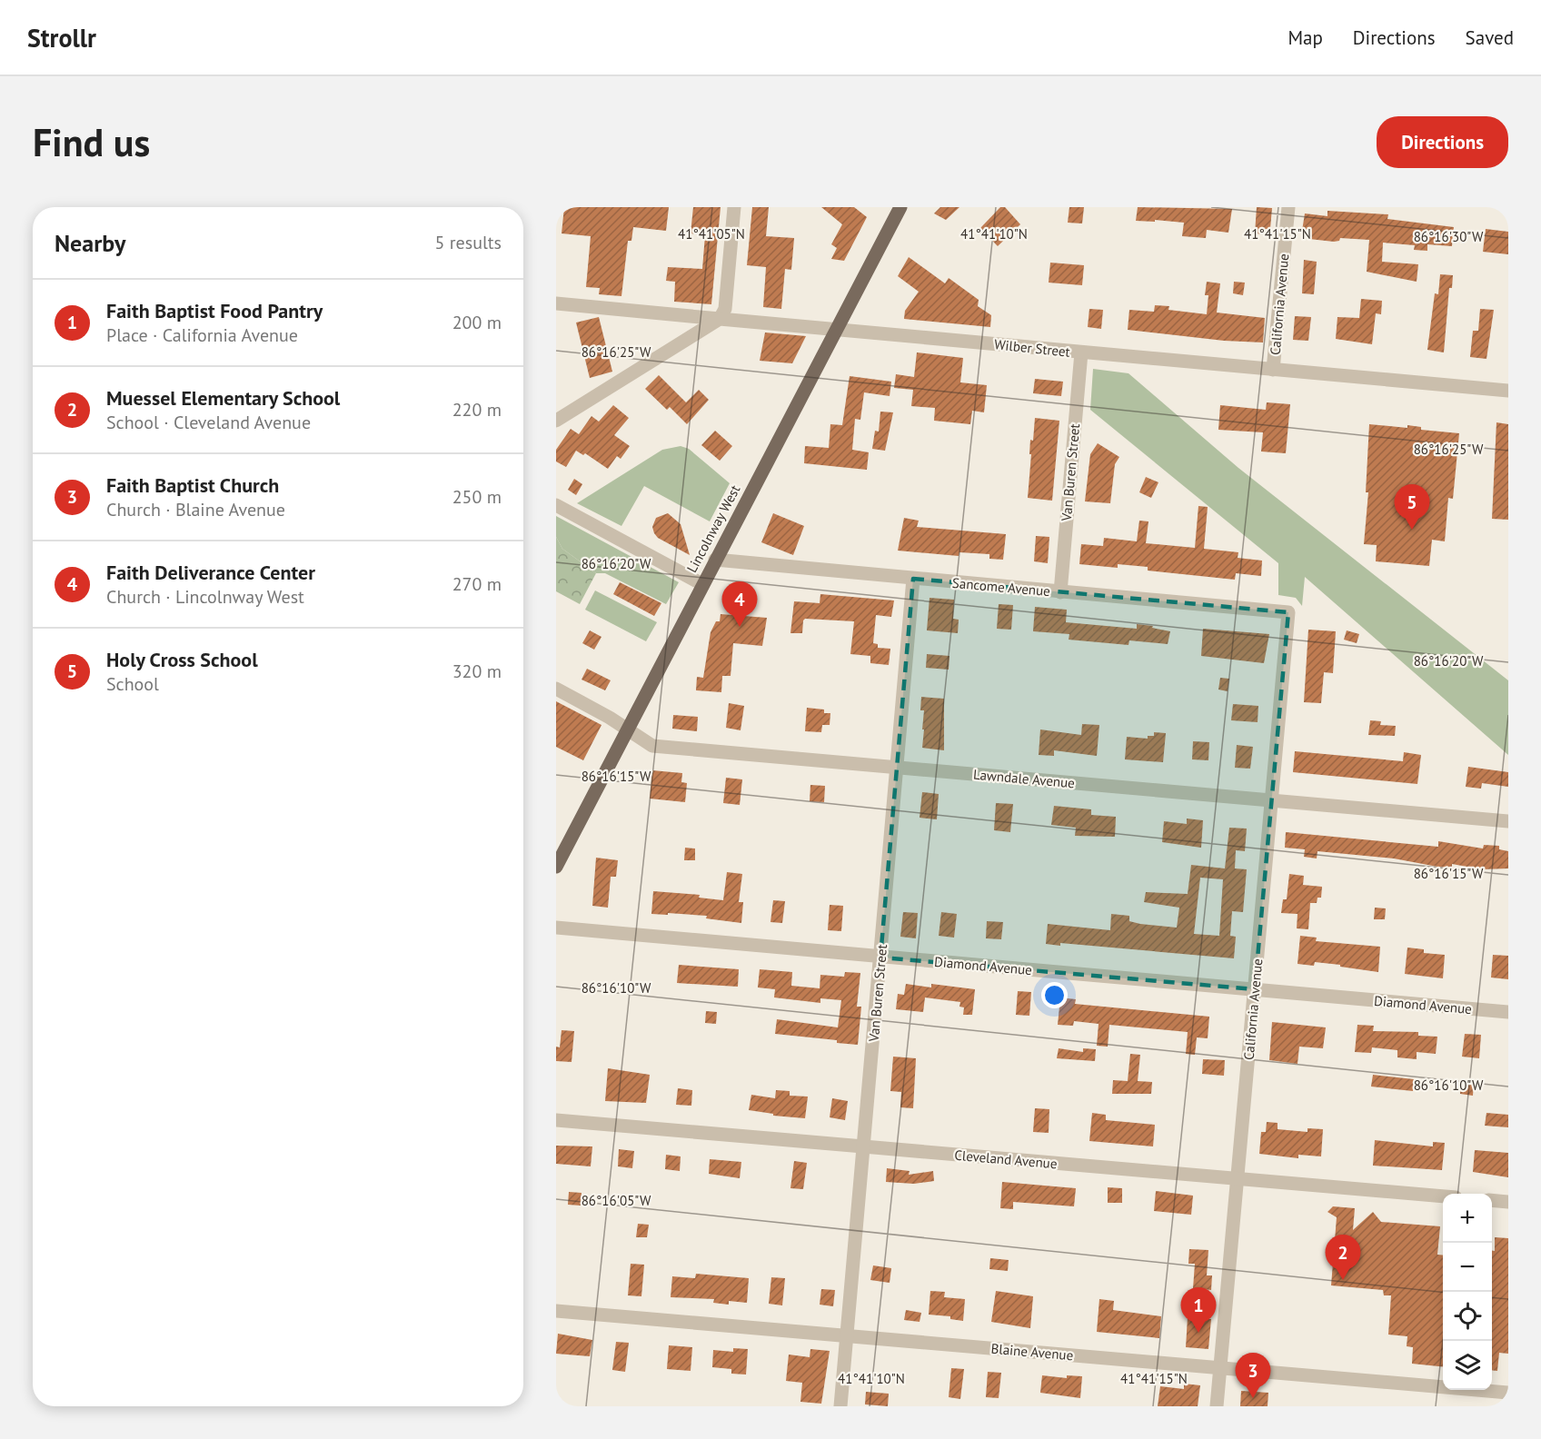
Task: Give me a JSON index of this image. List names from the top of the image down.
{
  "streets": {
    "main road": ["Lincolnway West"],
    "street": [
      "California Avenue",
      "Wilber Street",
      "Van Buren Street",
      "Sancome Avenue",
      "Lawndale Avenue",
      "Diamond Avenue",
      "Cleveland Avenue",
      "Blaine Avenue"
    ]
  },
  "crossings": [
    ["California Avenue", "Wilber Street"],
    ["California Avenue", "Sancome Avenue"],
    ["California Avenue", "Lawndale Avenue"],
    ["California Avenue", "Diamond Avenue"],
    ["California Avenue", "Cleveland Avenue"],
    ["California Avenue", "Blaine Avenue"],
    ["Wilber Street", "Van Buren Street"],
    ["Wilber Street", "Lincolnway West"],
    ["Van Buren Street", "Sancome Avenue"],
    ["Van Buren Street", "Lawndale Avenue"],
    ["Van Buren Street", "Diamond Avenue"],
    ["Van Buren Street", "Cleveland Avenue"],
    ["Van Buren Street", "Blaine Avenue"],
    ["Lincolnway West", "Sancome Avenue"],
    ["Lincolnway West", "Lawndale Avenue"]
  ],
  "page": {
    "header": "Strollr",
    "nav": ["Map", "Directions", "Saved"],
    "buttons": "Directions",
    "title": "Find us",
    "heading": ["Nearby", "5 results"],
    "list": [
      {
        "mark": "1",
        "name": "Faith Baptist Food Pantry",
        "note": "Place · California Avenue",
        "value": "200 m"
      },
      {
        "mark": "2",
        "name": "Muessel Elementary School",
        "note": "School · Cleveland Avenue",
        "value": "220 m"
      },
      {
        "mark": "3",
        "name": "Faith Baptist Church",
        "note": "Church · Blaine Avenue",
        "value": "250 m"
      },
      {
        "mark": "4",
        "name": "Faith Deliverance Center",
        "note": "Church · Lincolnway West",
        "value": "270 m"
      },
      {
        "mark": "5",
        "name": "Holy Cross School",
        "note": "School",
        "value": "320 m"
      }
    ],
    "pins": [
      "5",
      "4",
      "2",
      "1",
      "3"
    ],
    "map_buttons": ["+", "−"]
  },
  "coordinates": [
    "41°41'05\"N",
    "41°41'10\"N",
    "41°41'15\"N",
    "86°16'30\"W",
    "86°16'25\"W",
    "86°16'20\"W",
    "86°16'15\"W",
    "86°16'10\"W",
    "86°16'05\"W"
  ]
}
